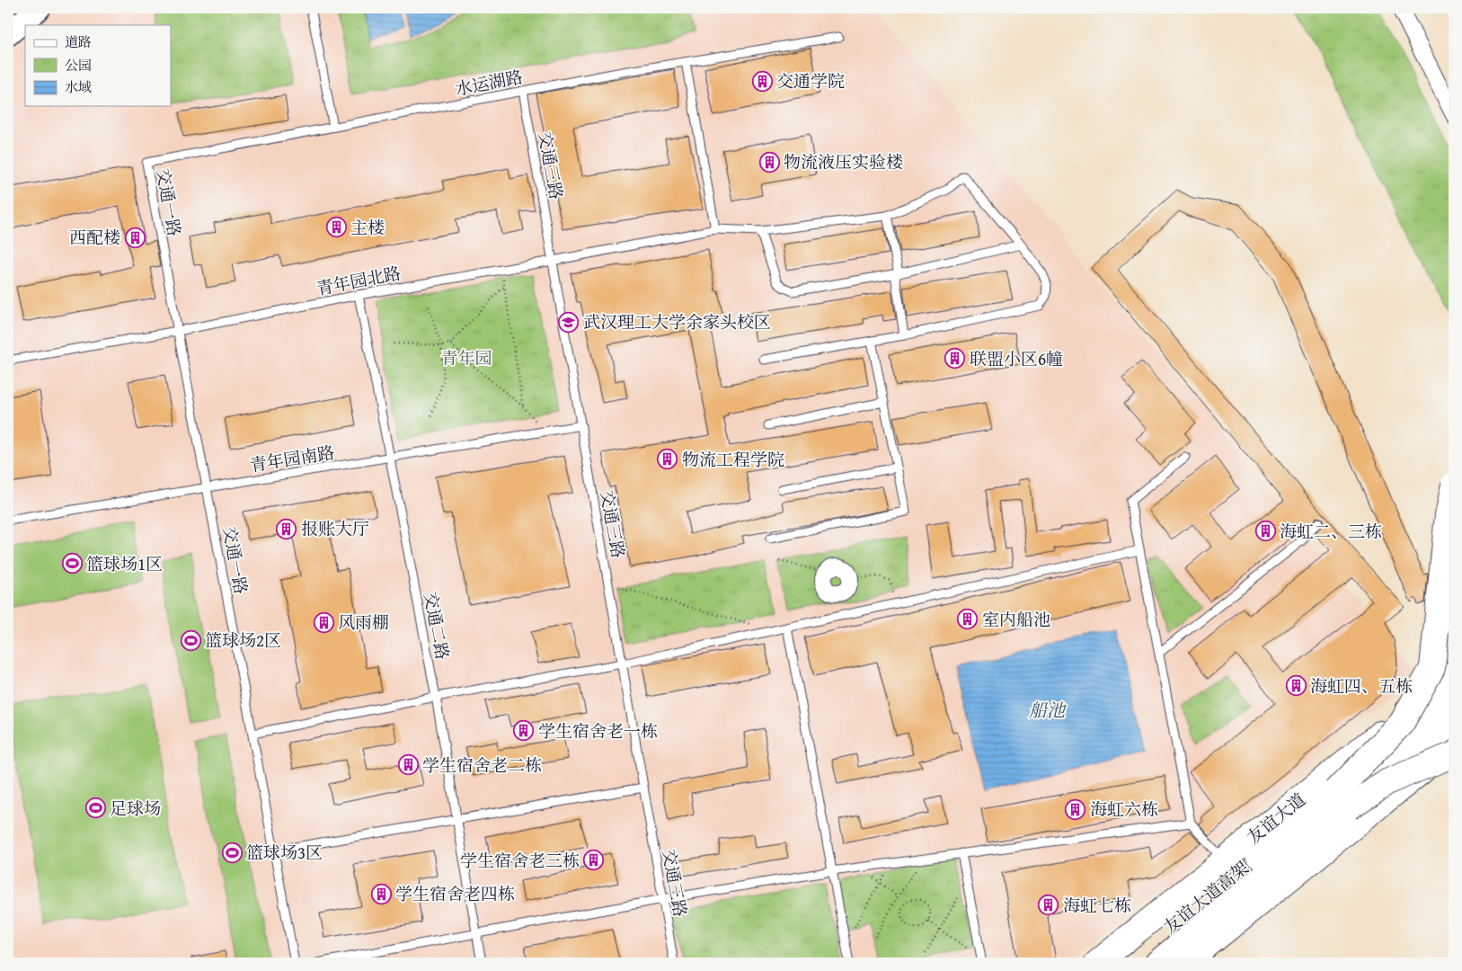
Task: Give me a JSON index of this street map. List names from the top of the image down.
{
  "streets": {
    "main road": ["友谊大道", "友谊大道高架"],
    "lane": [
      "水运湖路",
      "交通三路",
      "交通一路",
      "青年园北路",
      "青年园南路",
      "交通二路"
    ]
  },
  "crossings": [
    ["水运湖路", "交通三路"],
    ["水运湖路", "交通一路"],
    ["交通三路", "青年园北路"],
    ["交通三路", "青年园南路"],
    ["交通一路", "青年园北路"],
    ["交通一路", "青年园南路"],
    ["青年园北路", "交通二路"],
    ["青年园南路", "交通二路"]
  ],
  "water": ["船池"],
  "parks": ["青年园"],
  "places": {
    "building": [
      "交通学院",
      "物流液压实验楼",
      "主楼",
      "西配楼",
      "联盟小区6幢",
      "物流工程学院",
      "报账大厅",
      "海虹二、三栋",
      "室内船池",
      "风雨棚",
      "海虹四、五栋",
      "学生宿舍老一栋",
      "学生宿舍老二栋",
      "海虹六栋",
      "学生宿舍老三栋",
      "学生宿舍老四栋",
      "海虹七栋"
    ],
    "school or university": ["武汉理工大学余家头校区"],
    "sports": [
      "篮球场1区",
      "篮球场2区",
      "足球场",
      "篮球场3区"
    ]
  },
  "legend": ["道路", "公园", "水域"]
}
